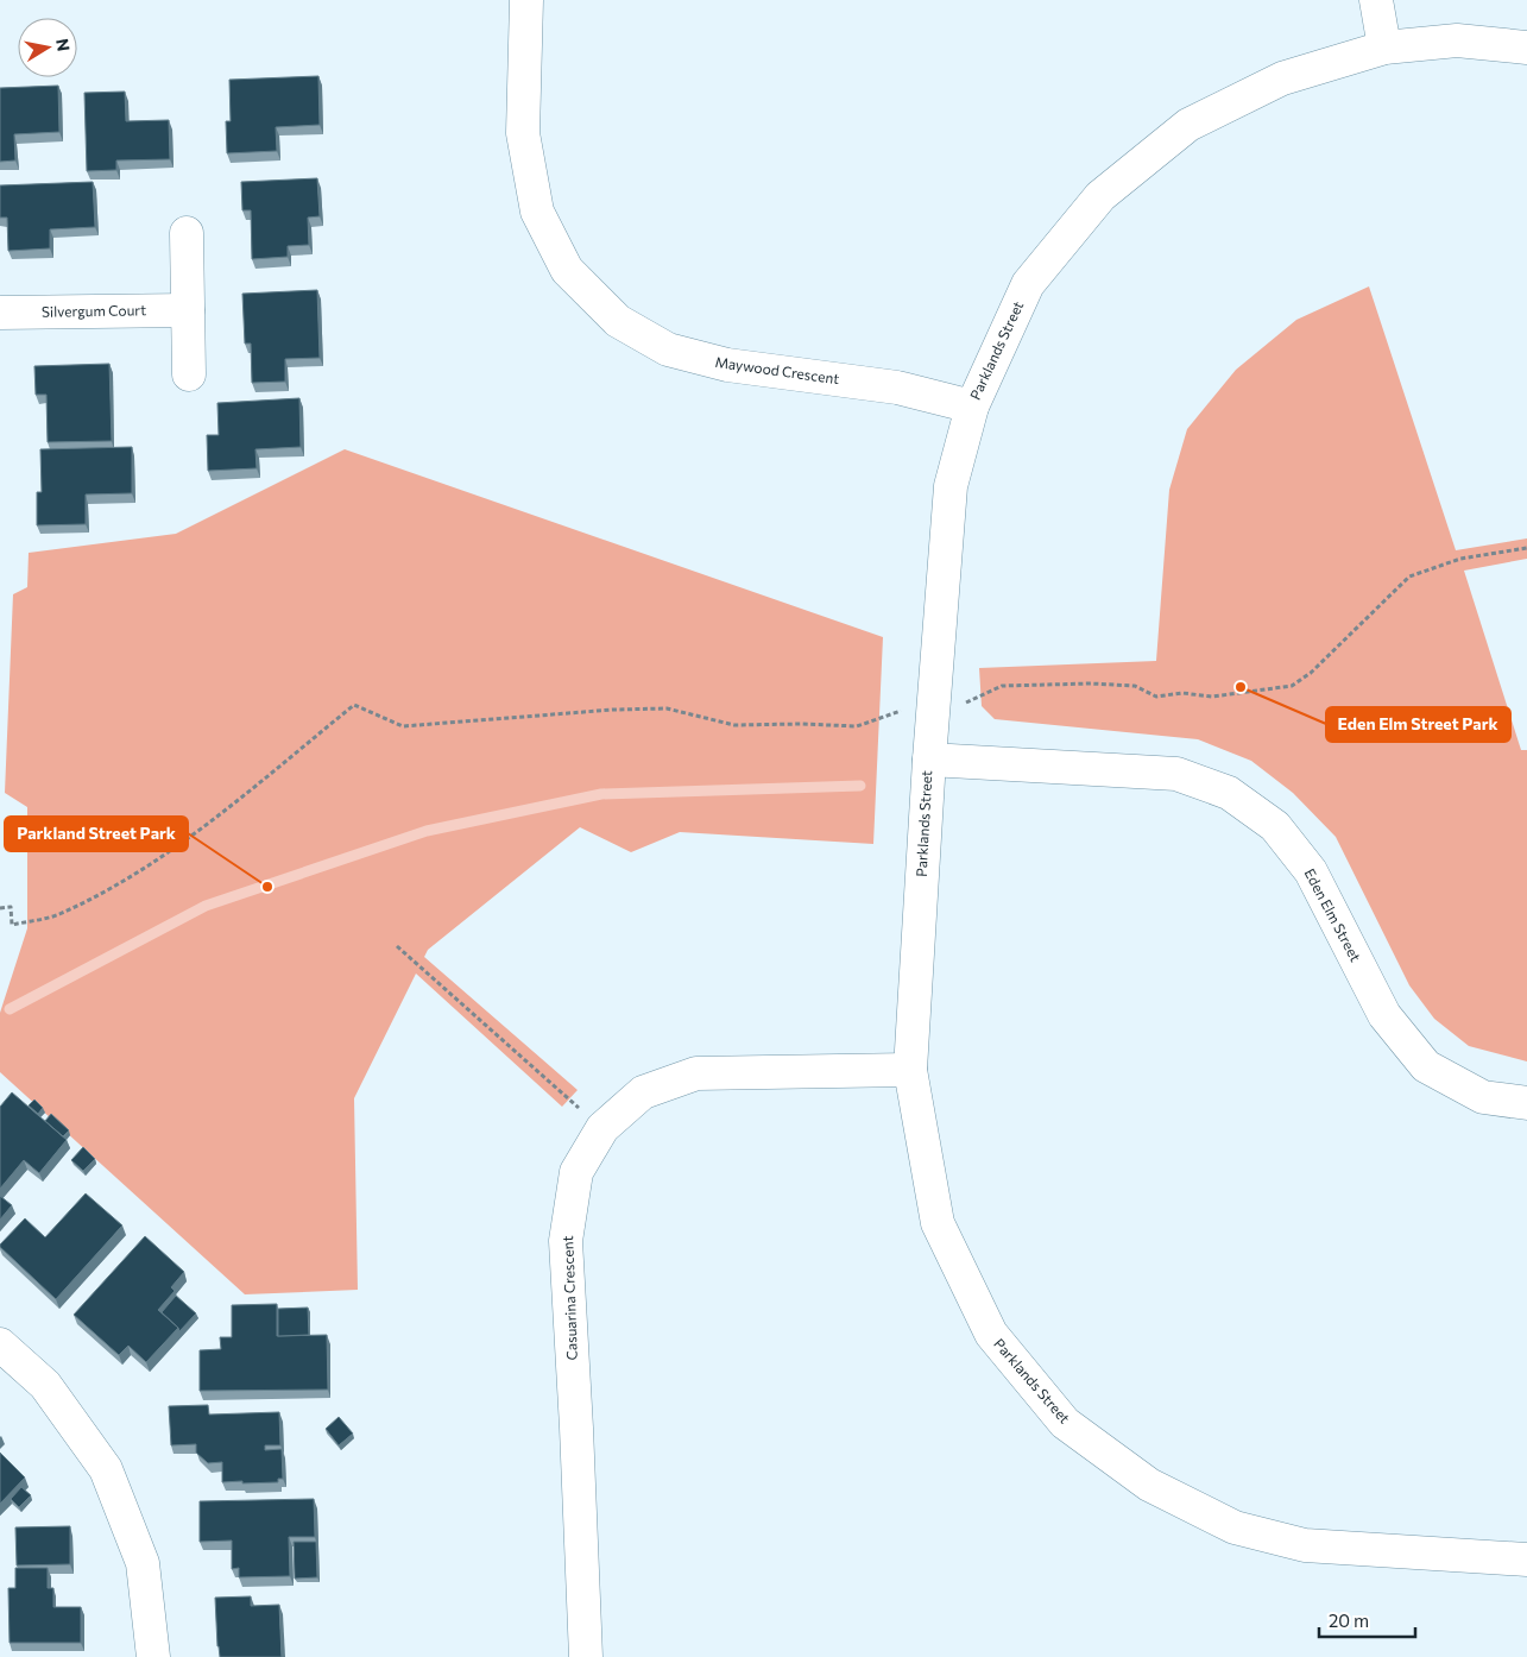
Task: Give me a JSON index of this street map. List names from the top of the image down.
{
  "streets": {
    "street": [
      "Silvergum Court",
      "Parklands Street",
      "Maywood Crescent",
      "Eden Elm Street",
      "Casuarina Crescent"
    ]
  },
  "crossings": [
    ["Parklands Street", "Maywood Crescent"],
    ["Parklands Street", "Eden Elm Street"],
    ["Parklands Street", "Casuarina Crescent"]
  ],
  "places": ["Eden Elm Street Park", "Parkland Street Park"],
  "scale_bar": "20 m",
  "north": "right"
}
